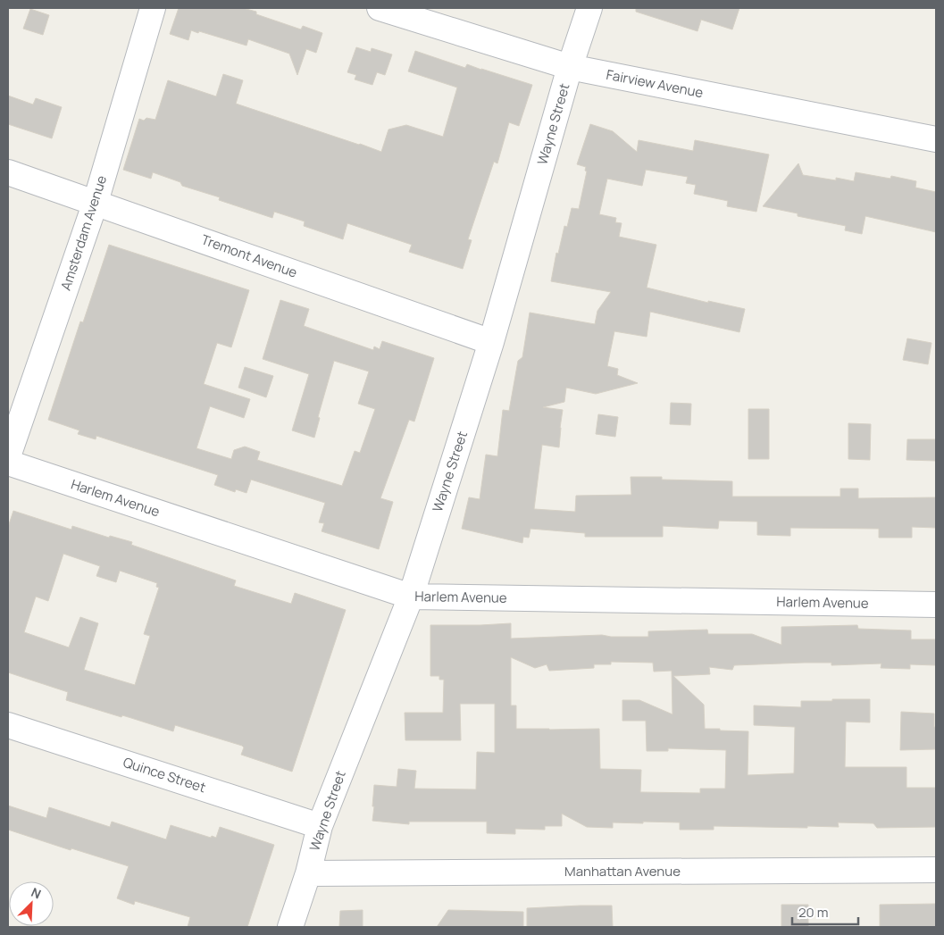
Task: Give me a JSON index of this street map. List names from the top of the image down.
{
  "streets": {
    "street": [
      "Fairview Avenue",
      "Wayne Street",
      "Amsterdam Avenue",
      "Tremont Avenue",
      "Harlem Avenue",
      "Quince Street",
      "Manhattan Avenue"
    ]
  },
  "crossings": [
    ["Fairview Avenue", "Wayne Street"],
    ["Wayne Street", "Tremont Avenue"],
    ["Wayne Street", "Harlem Avenue"],
    ["Wayne Street", "Quince Street"],
    ["Wayne Street", "Manhattan Avenue"],
    ["Amsterdam Avenue", "Tremont Avenue"]
  ],
  "scale_bar": "20 m",
  "north": "top right"
}
